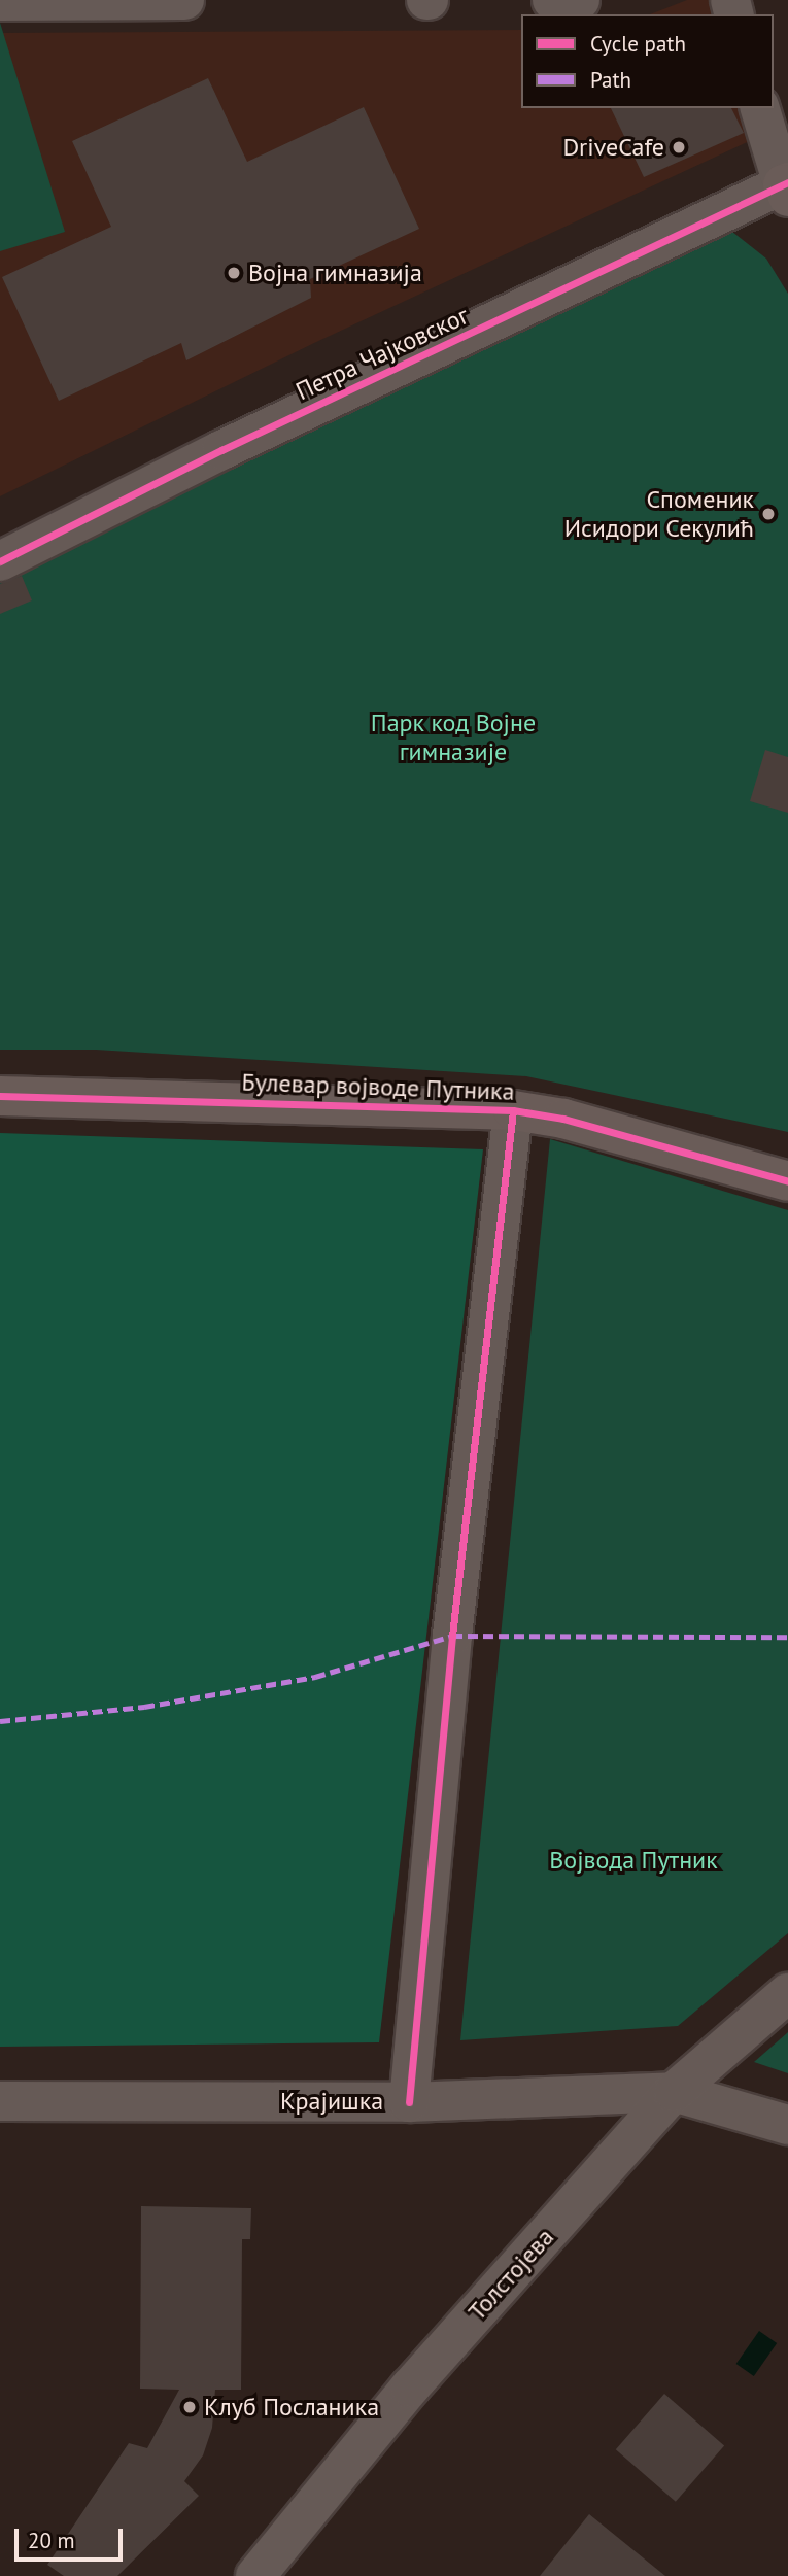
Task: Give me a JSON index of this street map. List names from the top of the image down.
{
  "streets": {
    "street": [
      "Петра Чајковског",
      "Булевар војводе Путника",
      "Крајишка",
      "Толстојева"
    ]
  },
  "crossings": [
    ["Крајишка", "Толстојева"]
  ],
  "parks": ["Парк код Војне гимназије", "Војвода Путник"],
  "places": [
    "DriveCafe",
    "Војна гимназија",
    "Споменик Исидори Секулић",
    "Клуб Посланика"
  ],
  "legend": ["Cycle path", "Path"],
  "scale_bar": "20 m"
}
